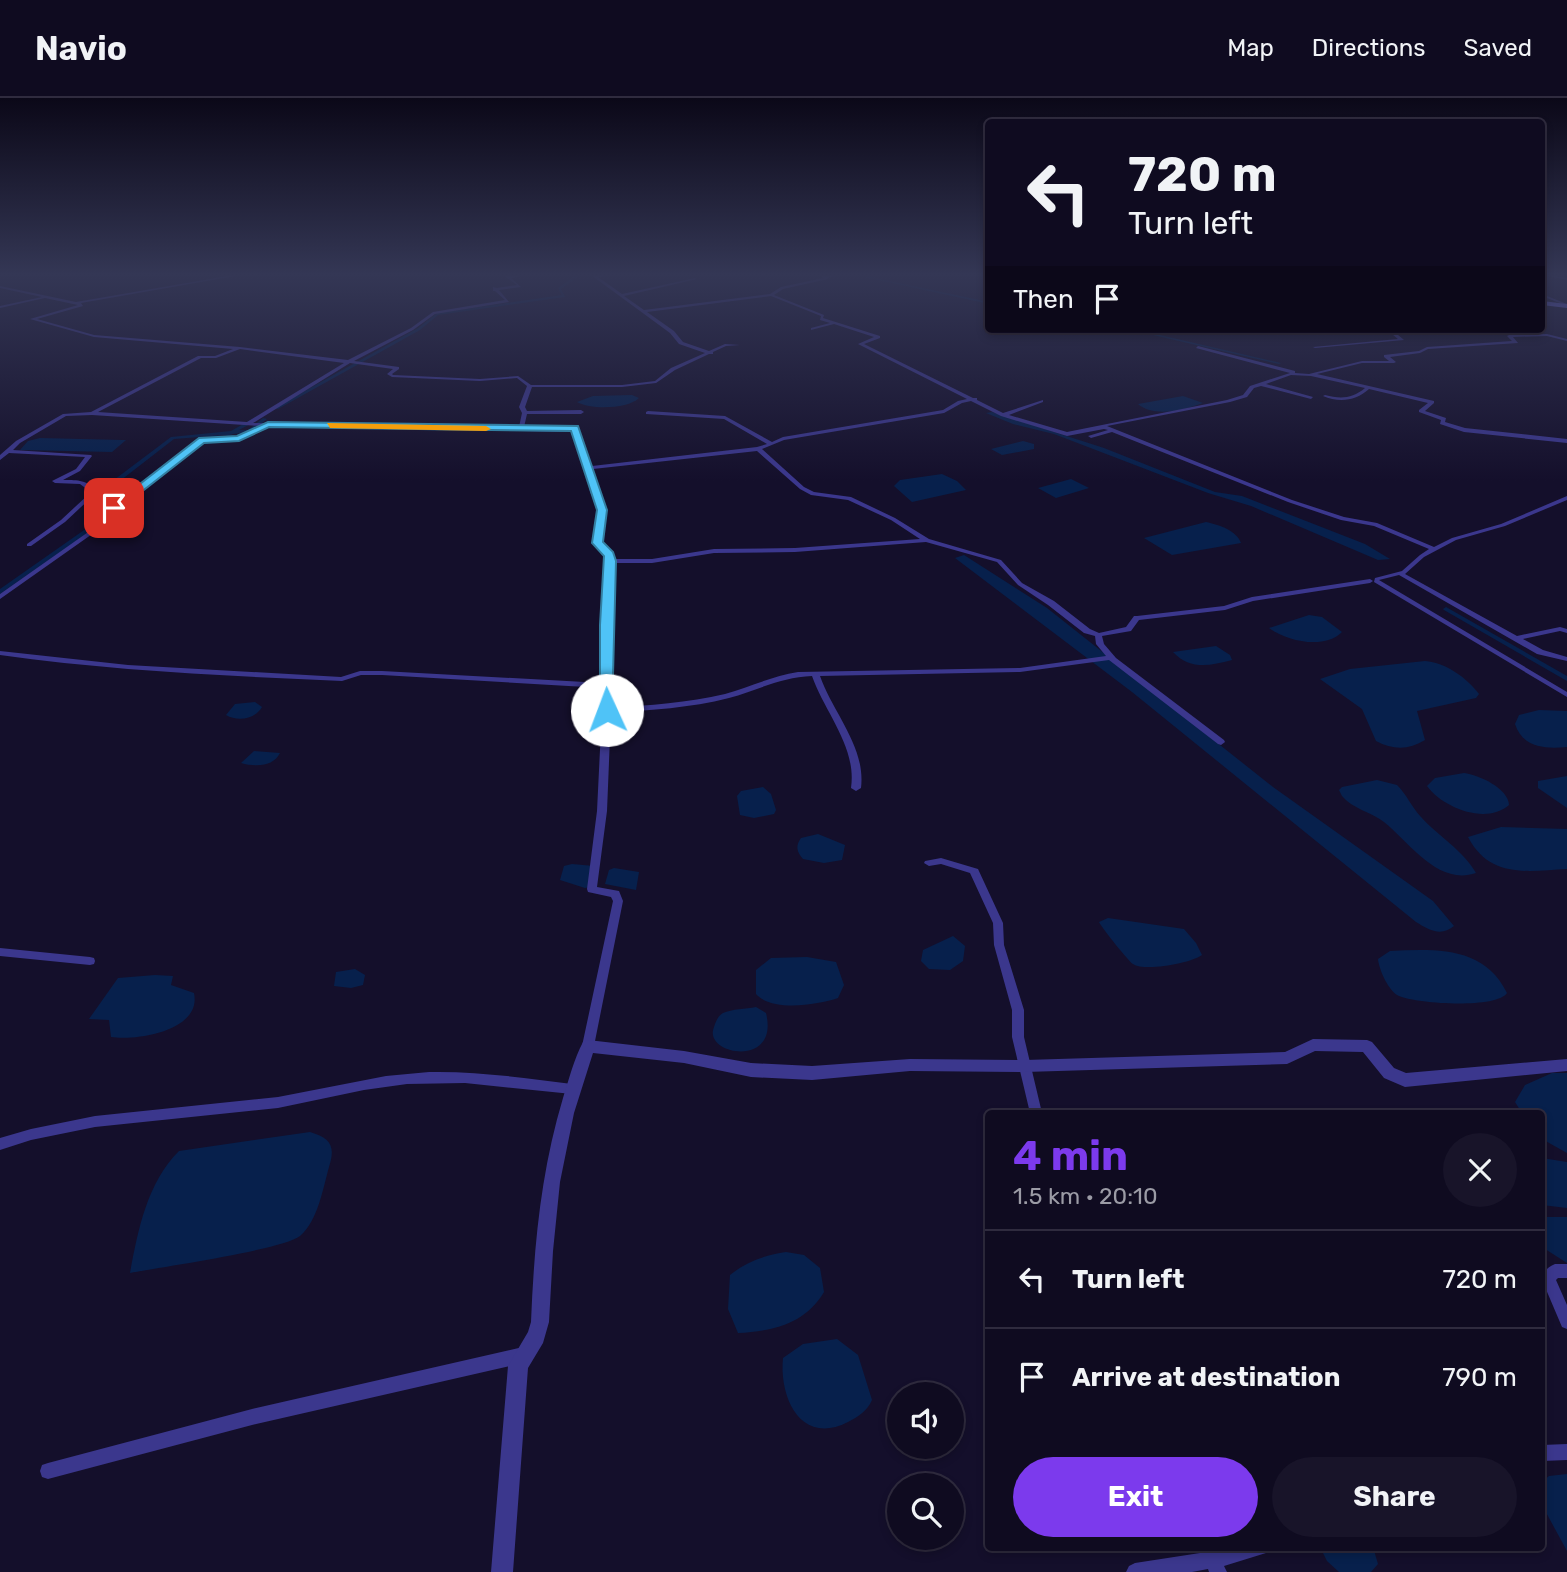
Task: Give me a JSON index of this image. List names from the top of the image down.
{
  "page": {
    "header": "Navio",
    "nav": ["Map", "Directions", "Saved"],
    "turn": ["720 m", "Turn left"],
    "then": "Then",
    "heading": ["4 min", "1.5 km · 20:10"],
    "list": [
      {
        "name": "Turn left",
        "value": "720 m"
      },
      {
        "name": "Arrive at destination",
        "value": "790 m"
      }
    ],
    "buttons": ["Exit", "Share"]
  }
}
